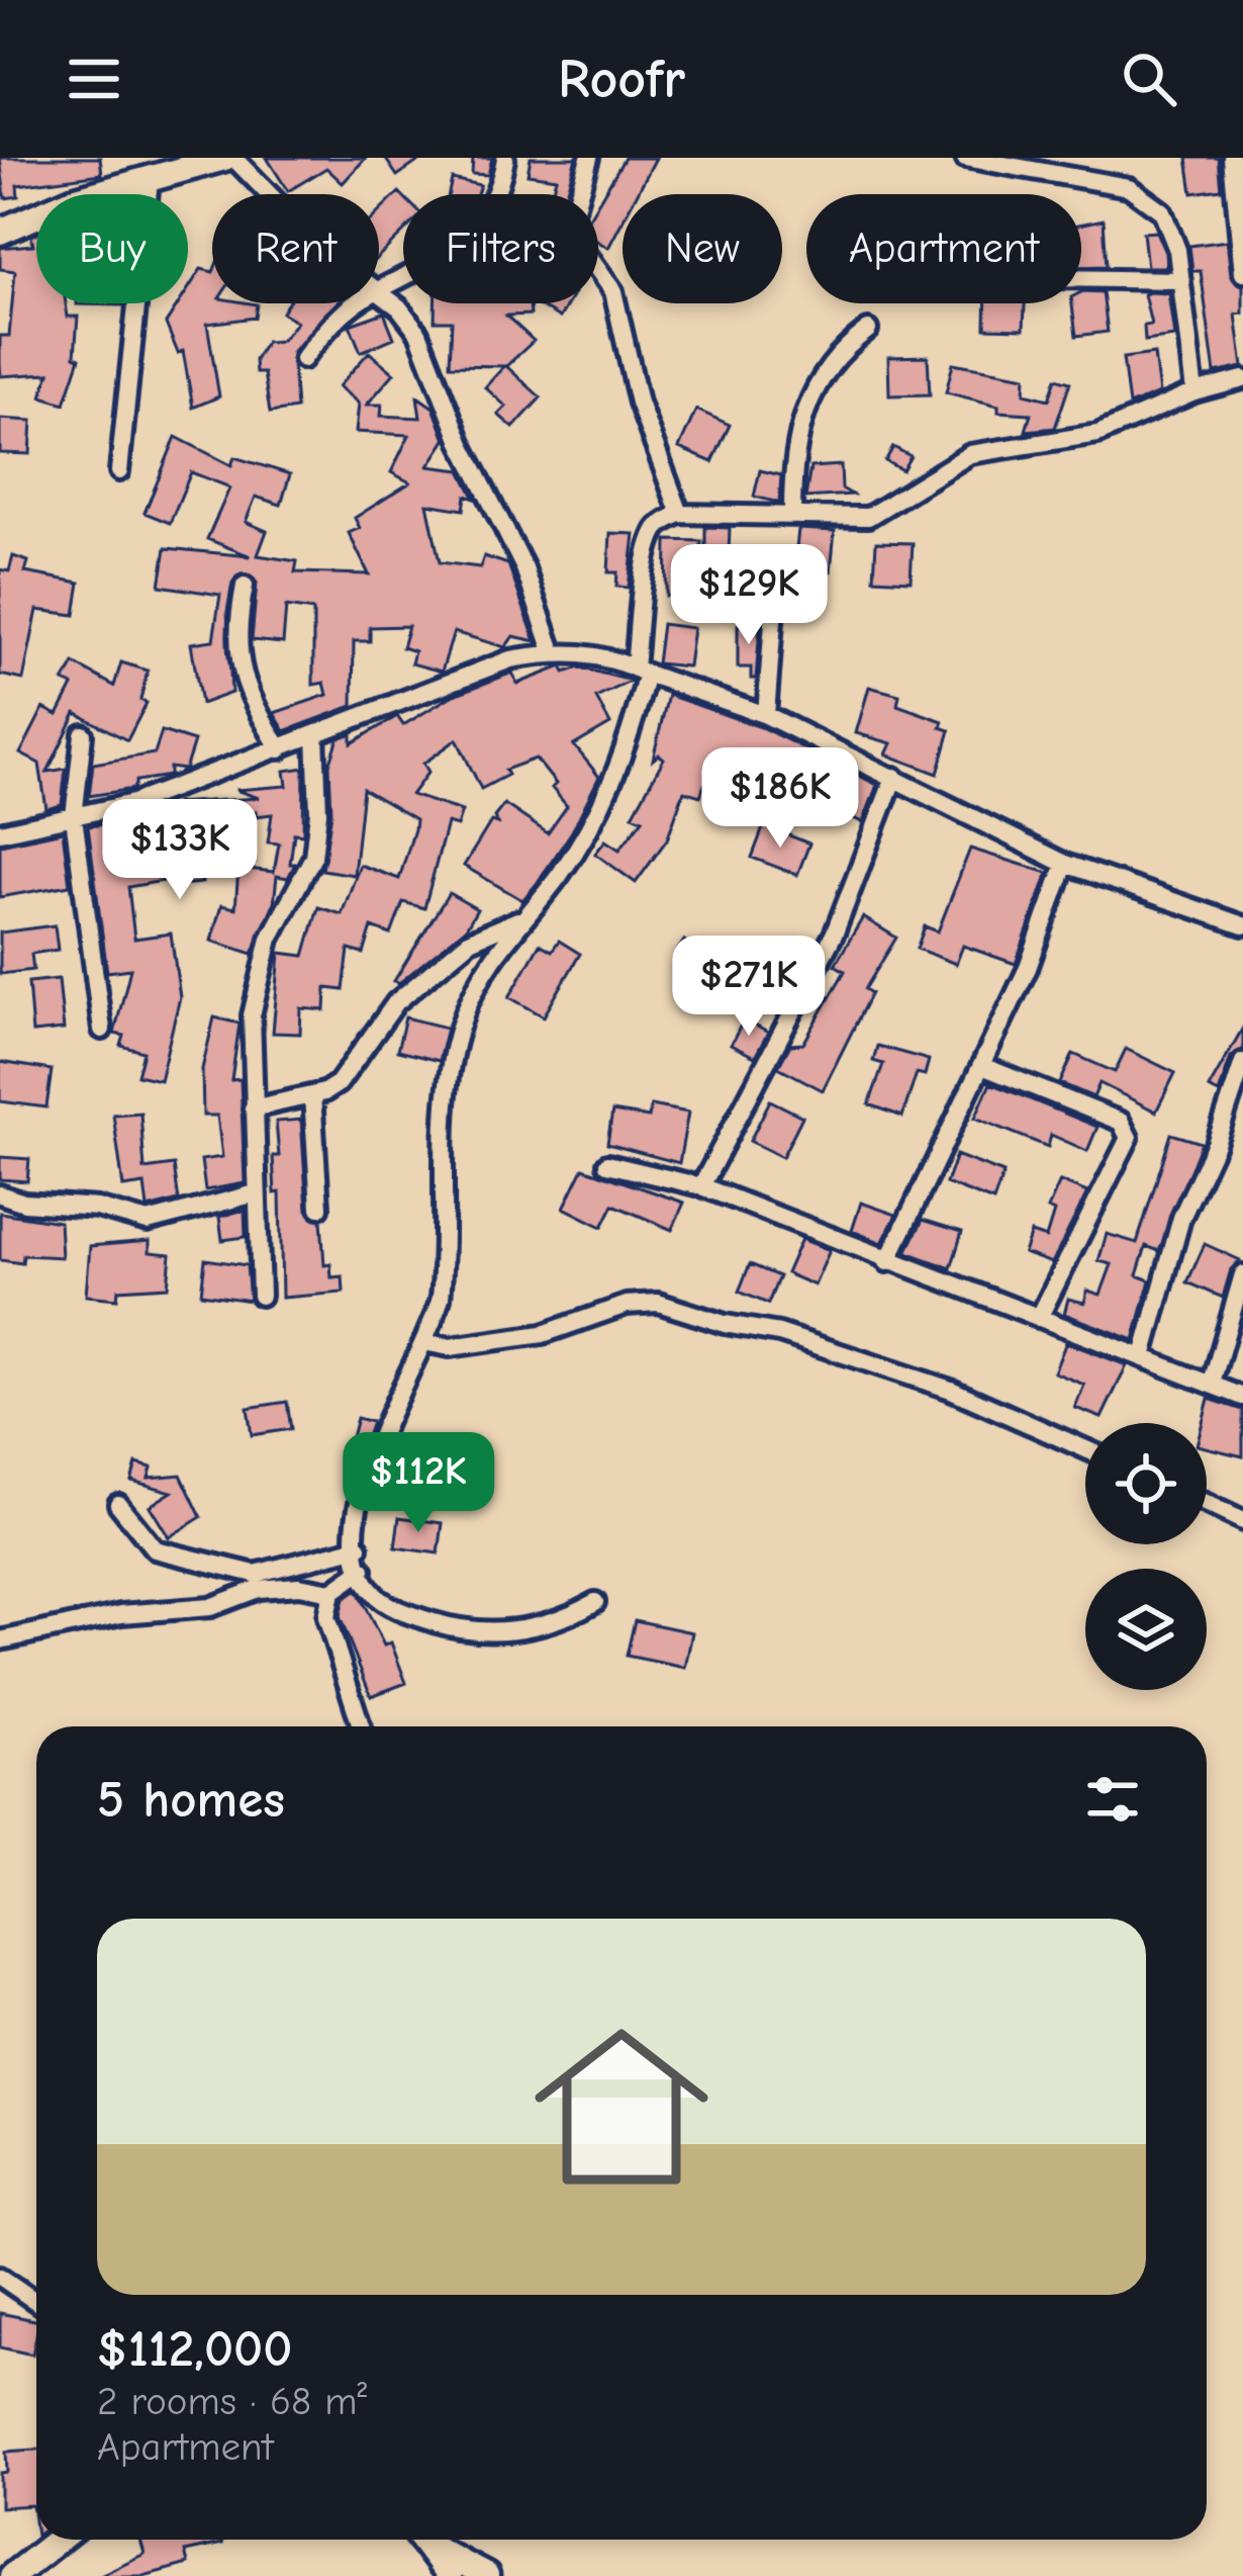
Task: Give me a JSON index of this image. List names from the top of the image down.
{
  "page": {
    "header": "Roofr",
    "chip": [
      "Buy",
      "Rent",
      "Filters",
      "New",
      "Apartment"
    ],
    "price": [
      "$129K",
      "$186K",
      "$133K",
      "$271K",
      "$112K"
    ],
    "heading": "5 homes",
    "list": [
      {
        "name": "$112,000",
        "note": "2 rooms · 68 m² · Apartment"
      }
    ]
  }
}
